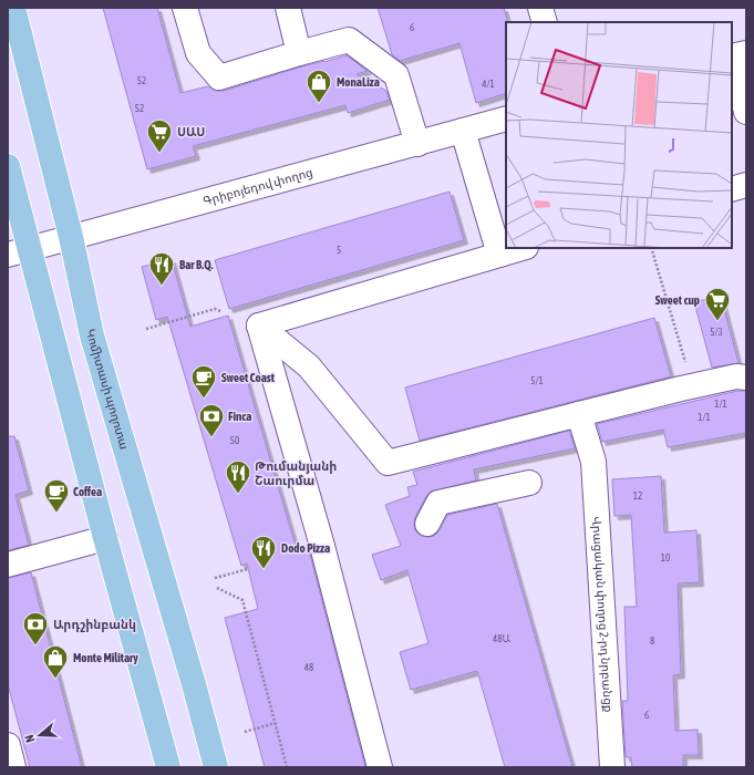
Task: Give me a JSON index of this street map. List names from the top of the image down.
{
  "streets": {
    "main road": ["Կոմիտասի պողոտա"],
    "street": ["Գրիբոյեդով փողոց", "Վրացական փողոց 2-րդ նրբանցք"]
  },
  "crossings": [
    ["Գրիբոյեդով փողոց", "Կոմիտասի պողոտա"]
  ],
  "places": {
    "shop": ["MonaLiza", "Monte Military"],
    "supermarket": ["ՍԱՍ", "Sweet cup"],
    "restaurant": ["Bar B.Q.", "Թումանյանի Շաուրմա", "Dodo Pizza"],
    "cafe": ["Sweet Coast", "Coffea"],
    "bank": ["Finca", "Արդշինբանկ"]
  },
  "house_numbers": [
    "6",
    "52",
    "4/1",
    "52",
    "5",
    "5/3",
    "5/1",
    "1/1",
    "1/1",
    "50",
    "12",
    "10",
    "48Ա",
    "8",
    "48",
    "6"
  ],
  "north": "left"
}
